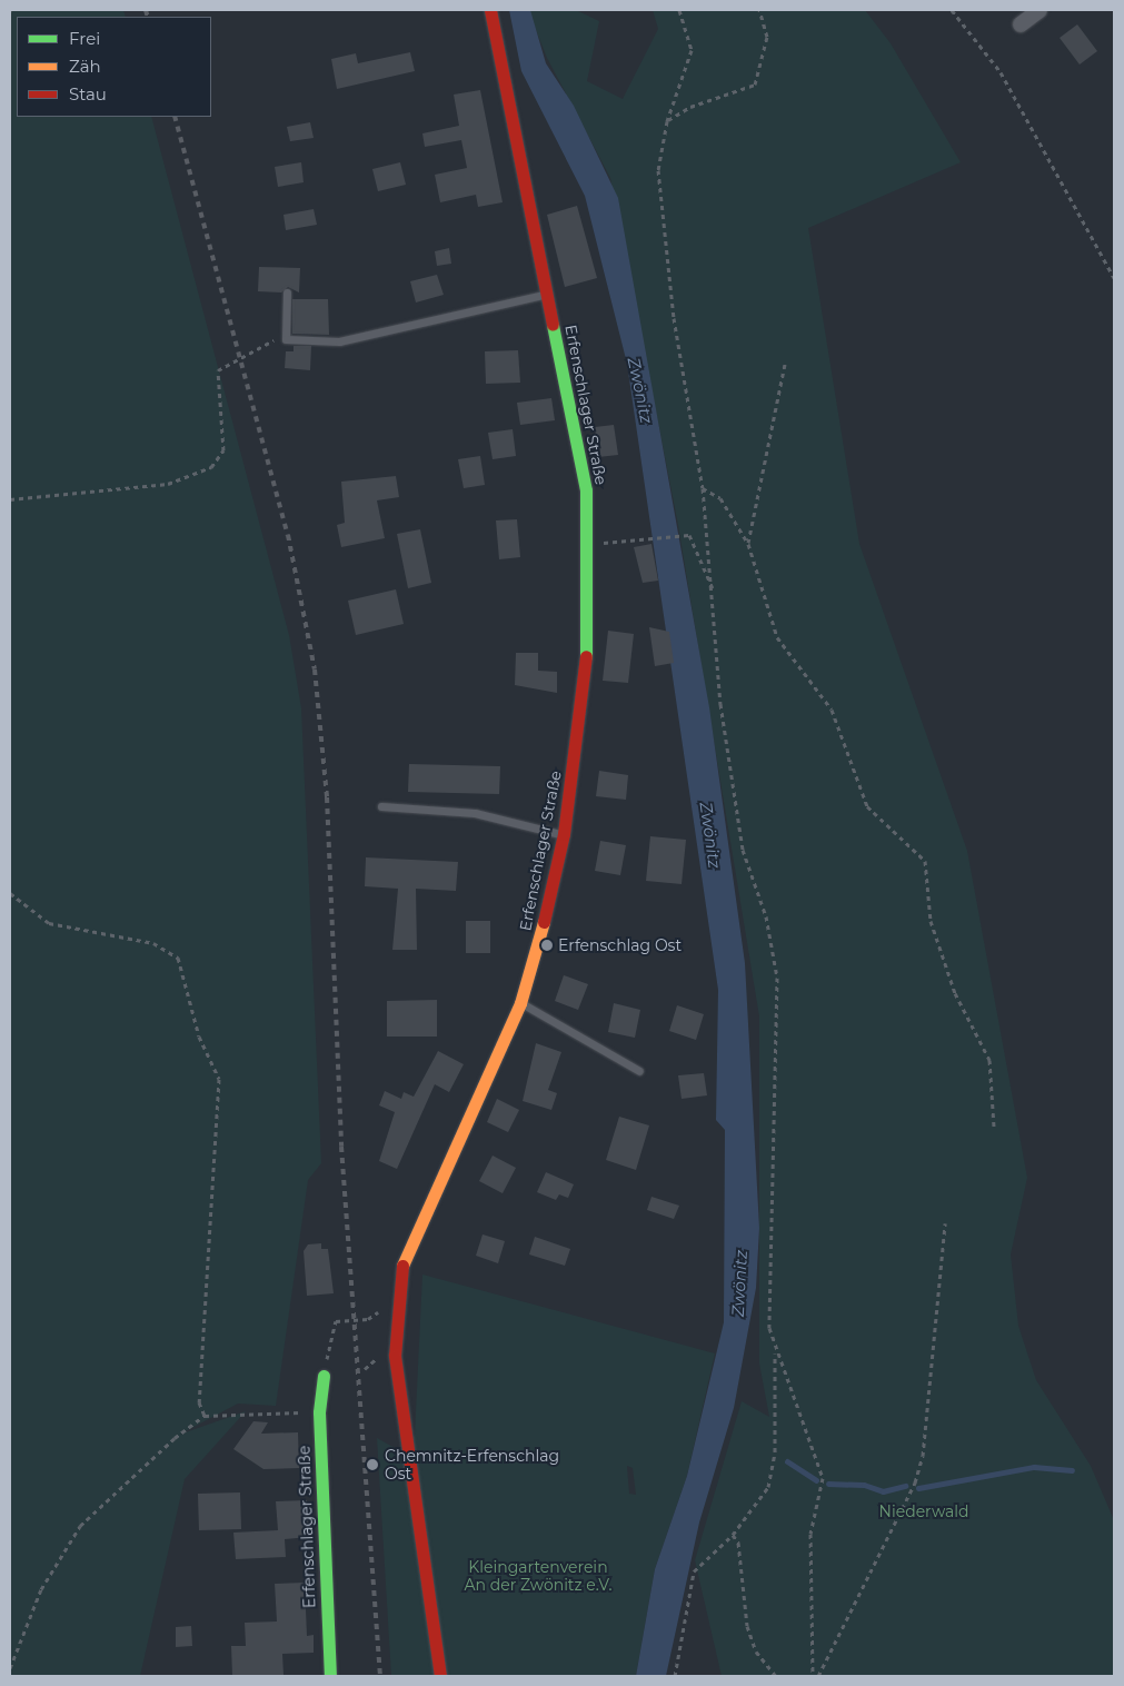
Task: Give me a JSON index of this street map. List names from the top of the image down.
{
  "streets": {
    "main road": ["Erfenschlager Straße"]
  },
  "water": ["Zwönitz"],
  "parks": ["Niederwald", "Kleingartenverein An der Zwönitz e.V."],
  "places": ["Erfenschlag Ost", "Chemnitz-Erfenschlag Ost"],
  "legend": ["Frei", "Zäh", "Stau"]
}
